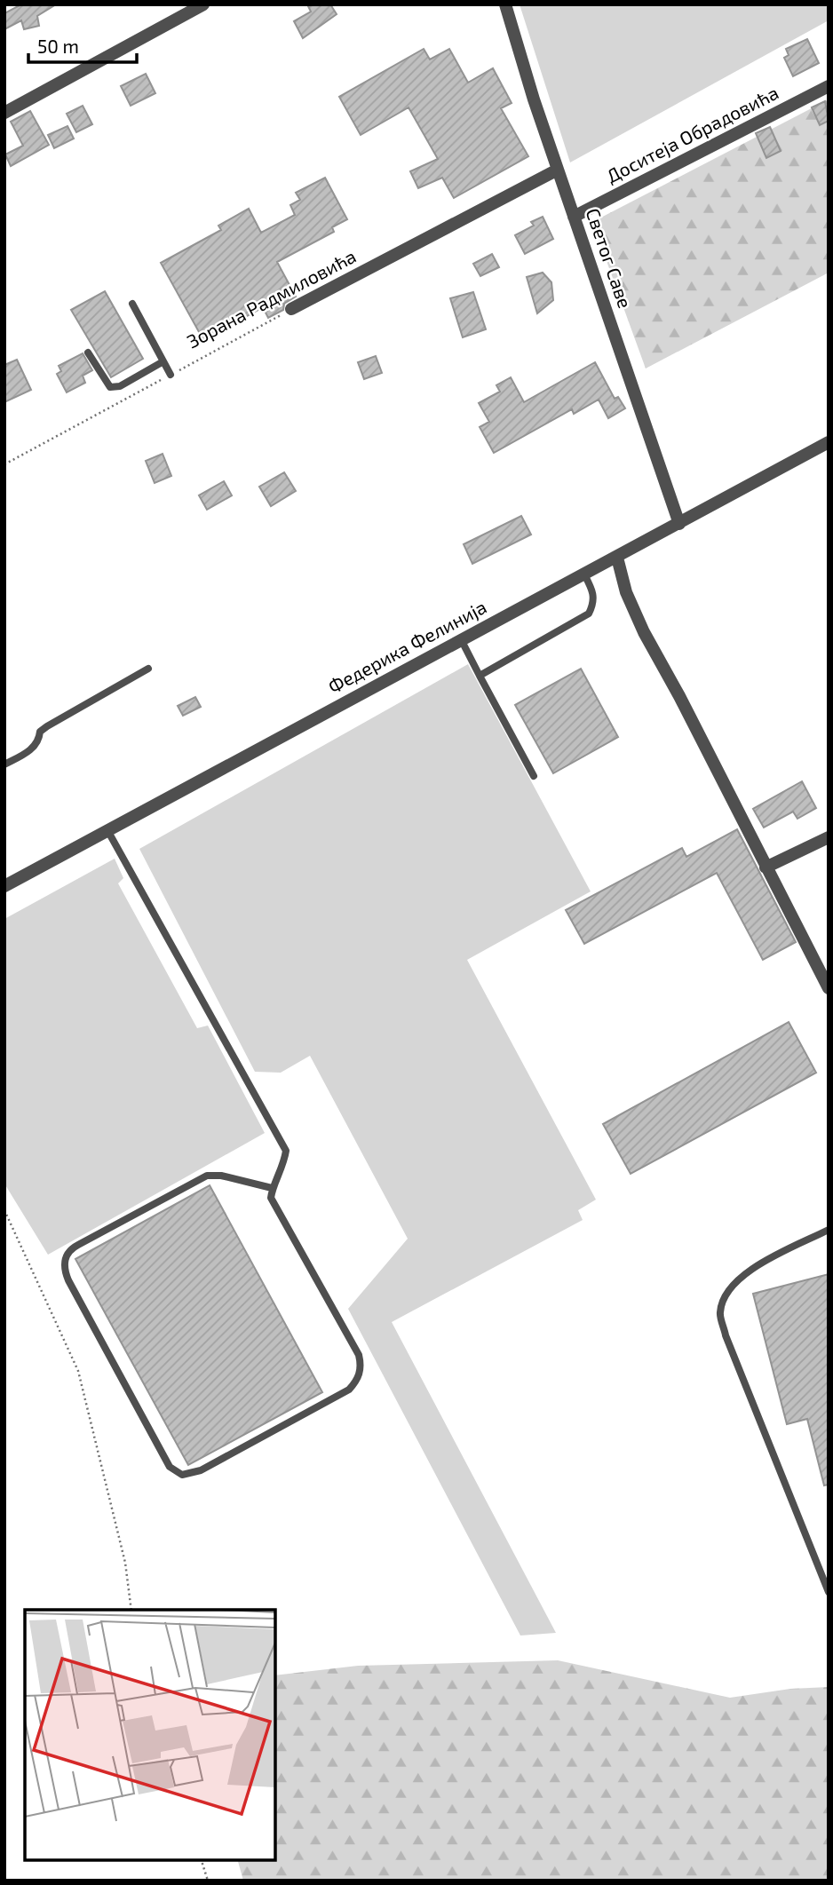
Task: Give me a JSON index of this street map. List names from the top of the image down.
{
  "streets": {
    "street": [
      "Доситеја Обрадовића",
      "Светог Саве",
      "Зорана Радмиловића",
      "Федерика Фелинија"
    ]
  },
  "crossings": [
    ["Доситеја Обрадовића", "Светог Саве"],
    ["Светог Саве", "Зорана Радмиловића"],
    ["Светог Саве", "Федерика Фелинија"]
  ],
  "scale_bar": "50 m"
}
